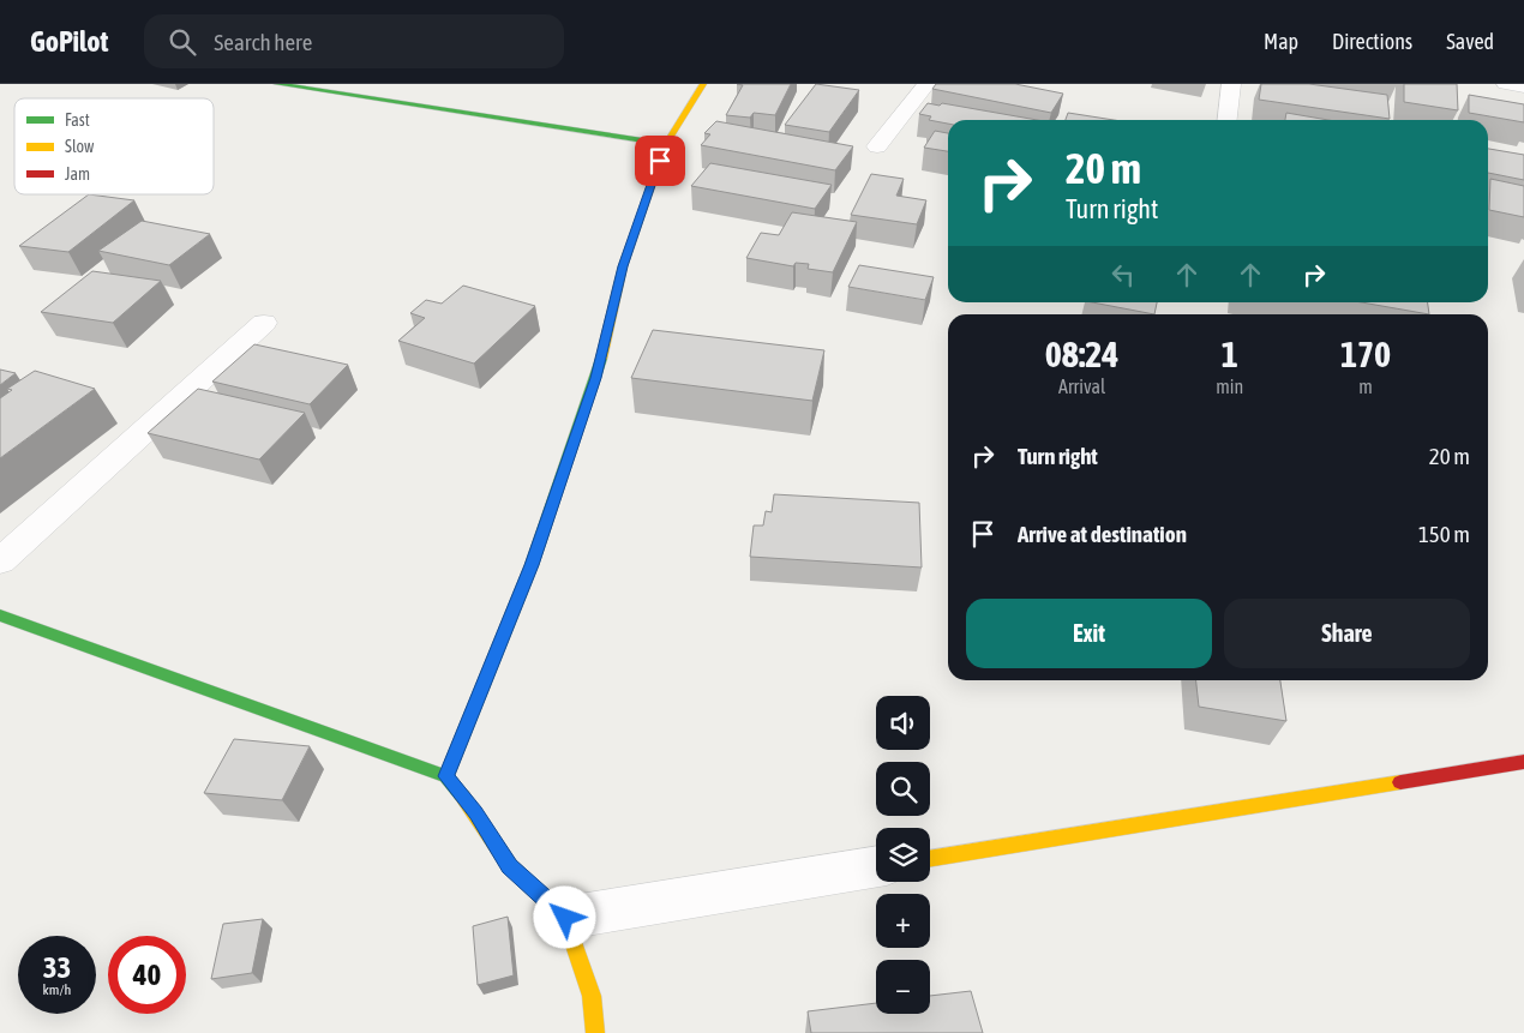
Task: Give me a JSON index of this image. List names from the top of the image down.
{
  "legend": ["Fast", "Slow", "Jam"],
  "page": {
    "header": "GoPilot",
    "search": "Search here",
    "nav": ["Map", "Directions", "Saved"],
    "turn": ["20 m", "Turn right"],
    "eta": [
      "08:24",
      "Arrival",
      "1",
      "min",
      "170",
      "m"
    ],
    "list": [
      {
        "name": "Turn right",
        "value": "20 m"
      },
      {
        "name": "Arrive at destination",
        "value": "150 m"
      }
    ],
    "buttons": ["Exit", "Share"],
    "map_buttons": ["+", "−"],
    "speed": "33 km/h",
    "limit": "40"
  }
}
